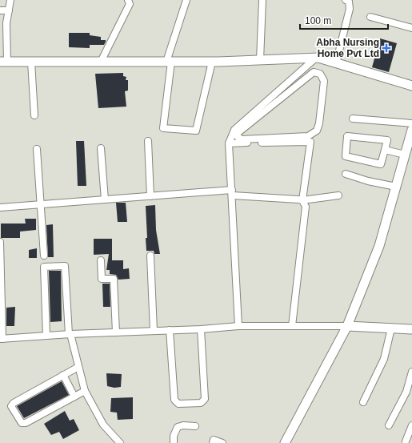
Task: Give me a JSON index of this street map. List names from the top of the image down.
{
  "places": {
    "health": ["Abha Nursing Home Pvt Ltd"]
  },
  "scale_bar": "100 m"
}
